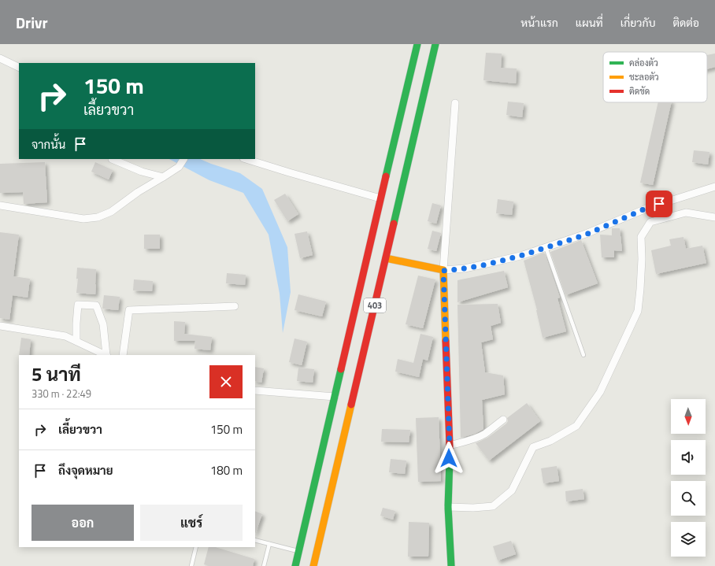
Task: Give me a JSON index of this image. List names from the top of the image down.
{
  "streets": {
    "main road": ["403"]
  },
  "legend": ["คล่องตัว", "ชะลอตัว", "ติดขัด"],
  "north": "bottom",
  "page": {
    "header": "Drivr",
    "nav": [
      "หน้าแรก",
      "แผนที่",
      "เกี่ยวกับ",
      "ติดต่อ"
    ],
    "turn": ["150 m", "เลี้ยวขวา"],
    "then": "จากนั้น",
    "heading": ["5 นาที", "330 m · 22:49"],
    "list": [
      {
        "name": "เลี้ยวขวา",
        "value": "150 m"
      },
      {
        "name": "ถึงจุดหมาย",
        "value": "180 m"
      }
    ],
    "buttons": ["ออก", "แชร์"]
  }
}
